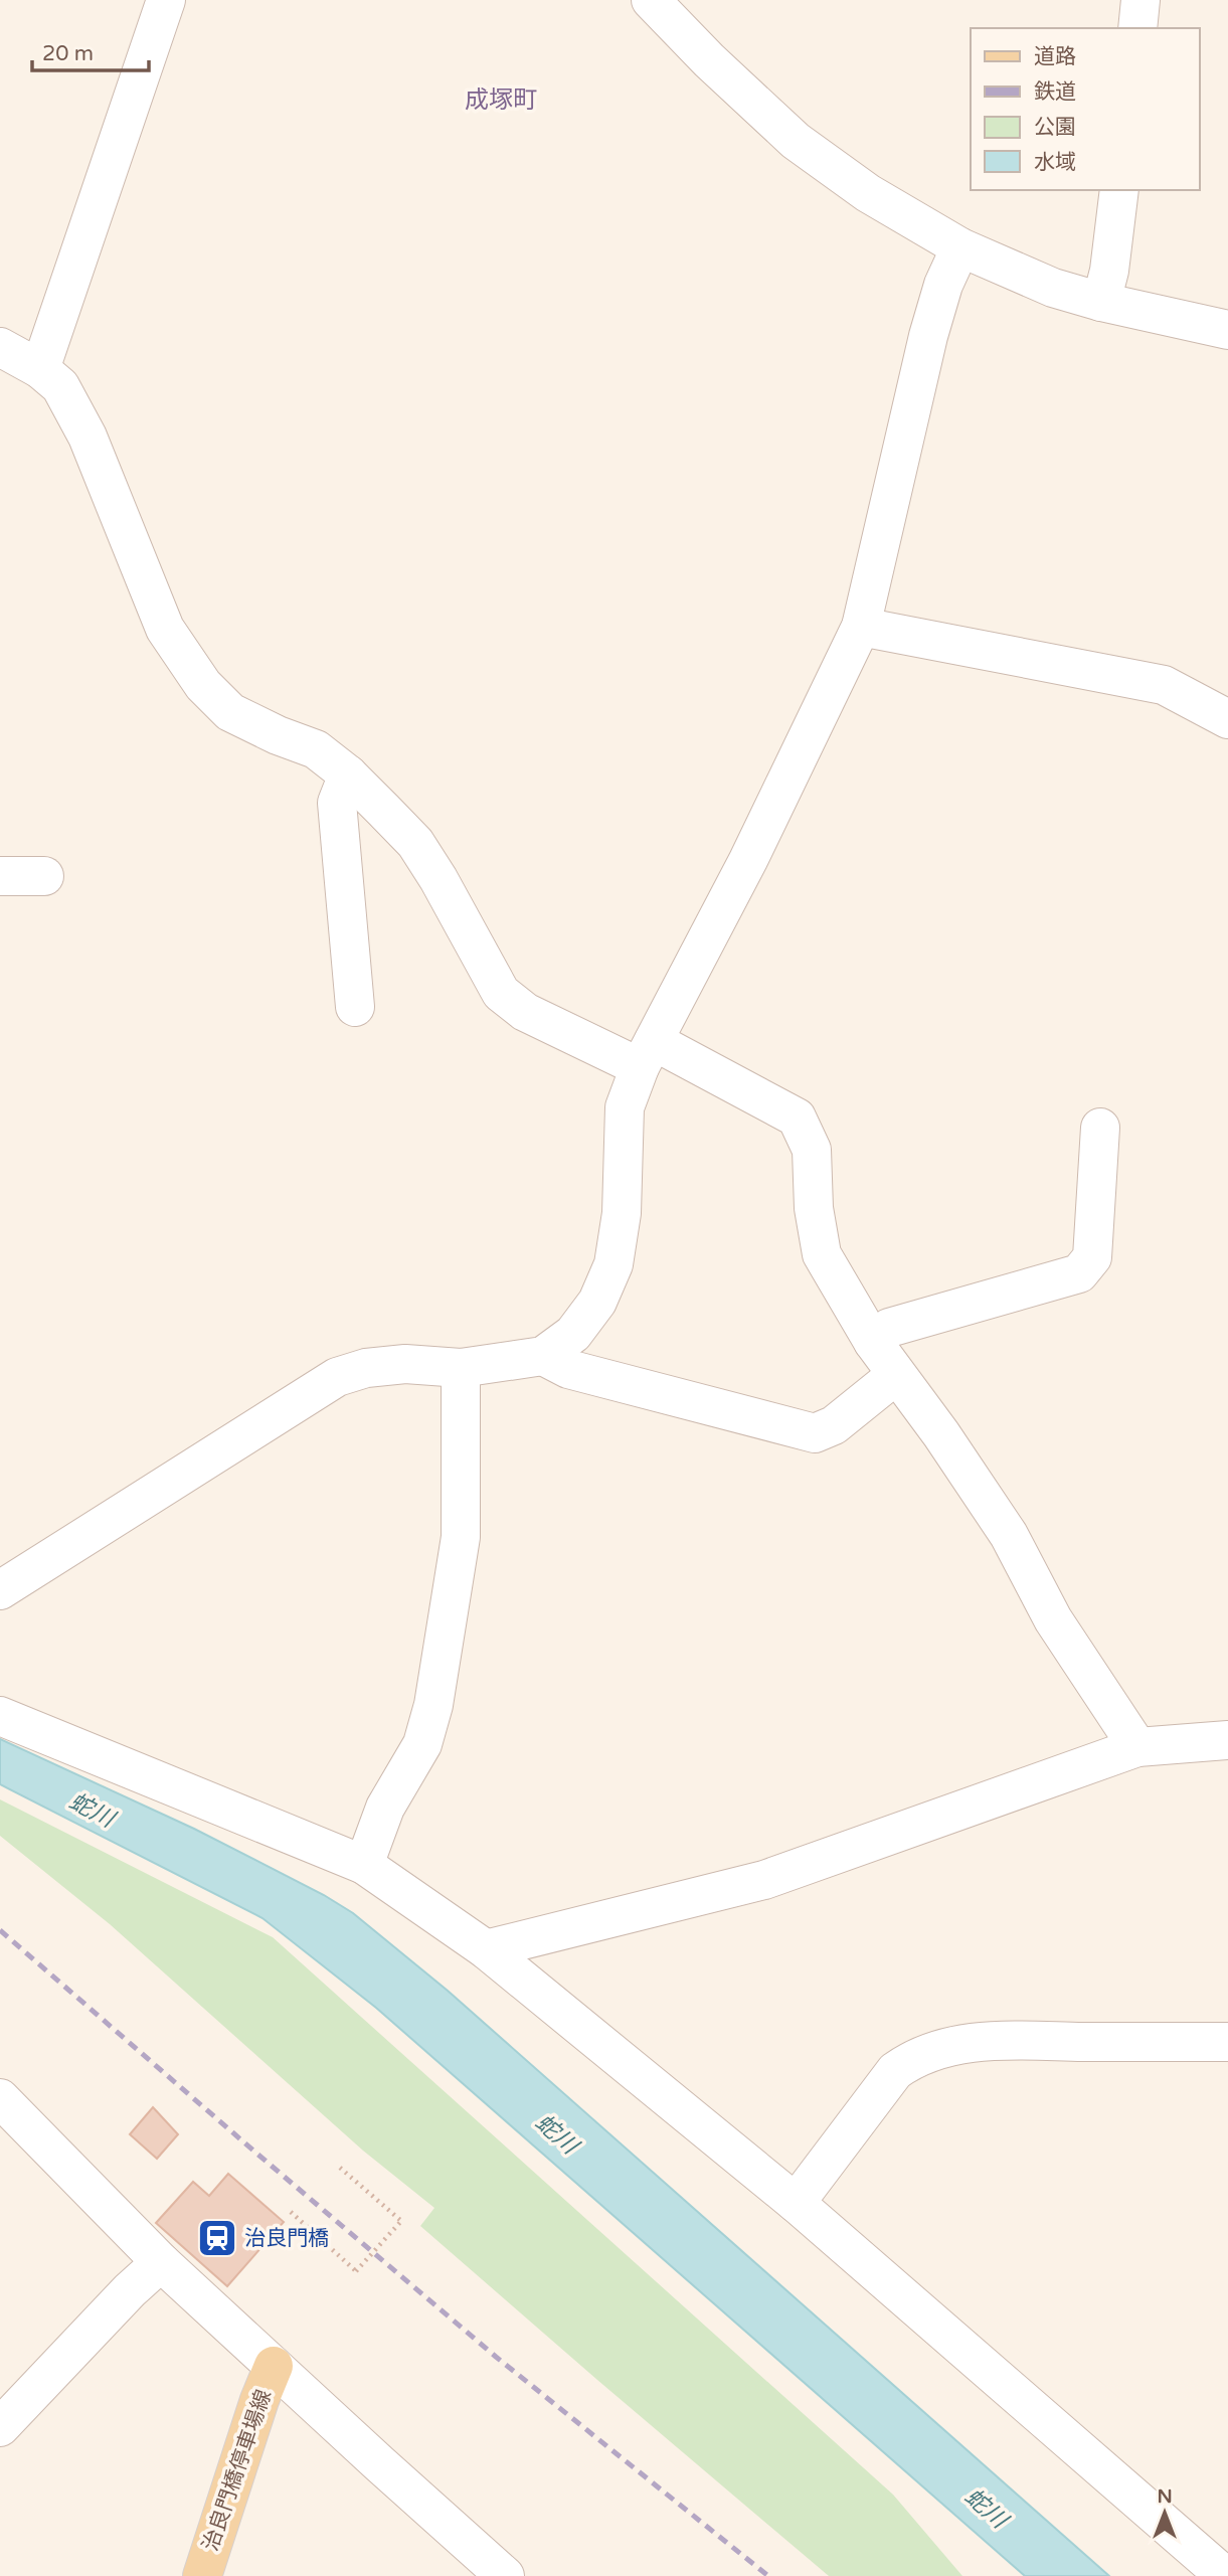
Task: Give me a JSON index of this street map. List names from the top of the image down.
{
  "streets": {
    "main road": ["治良門橋停車場線"]
  },
  "districts": ["成塚町"],
  "water": ["蛇川"],
  "places": {
    "station": ["治良門橋"]
  },
  "legend": [
    "道路",
    "鉄道",
    "公園",
    "水域"
  ],
  "scale_bar": "20 m",
  "north": "top"
}
